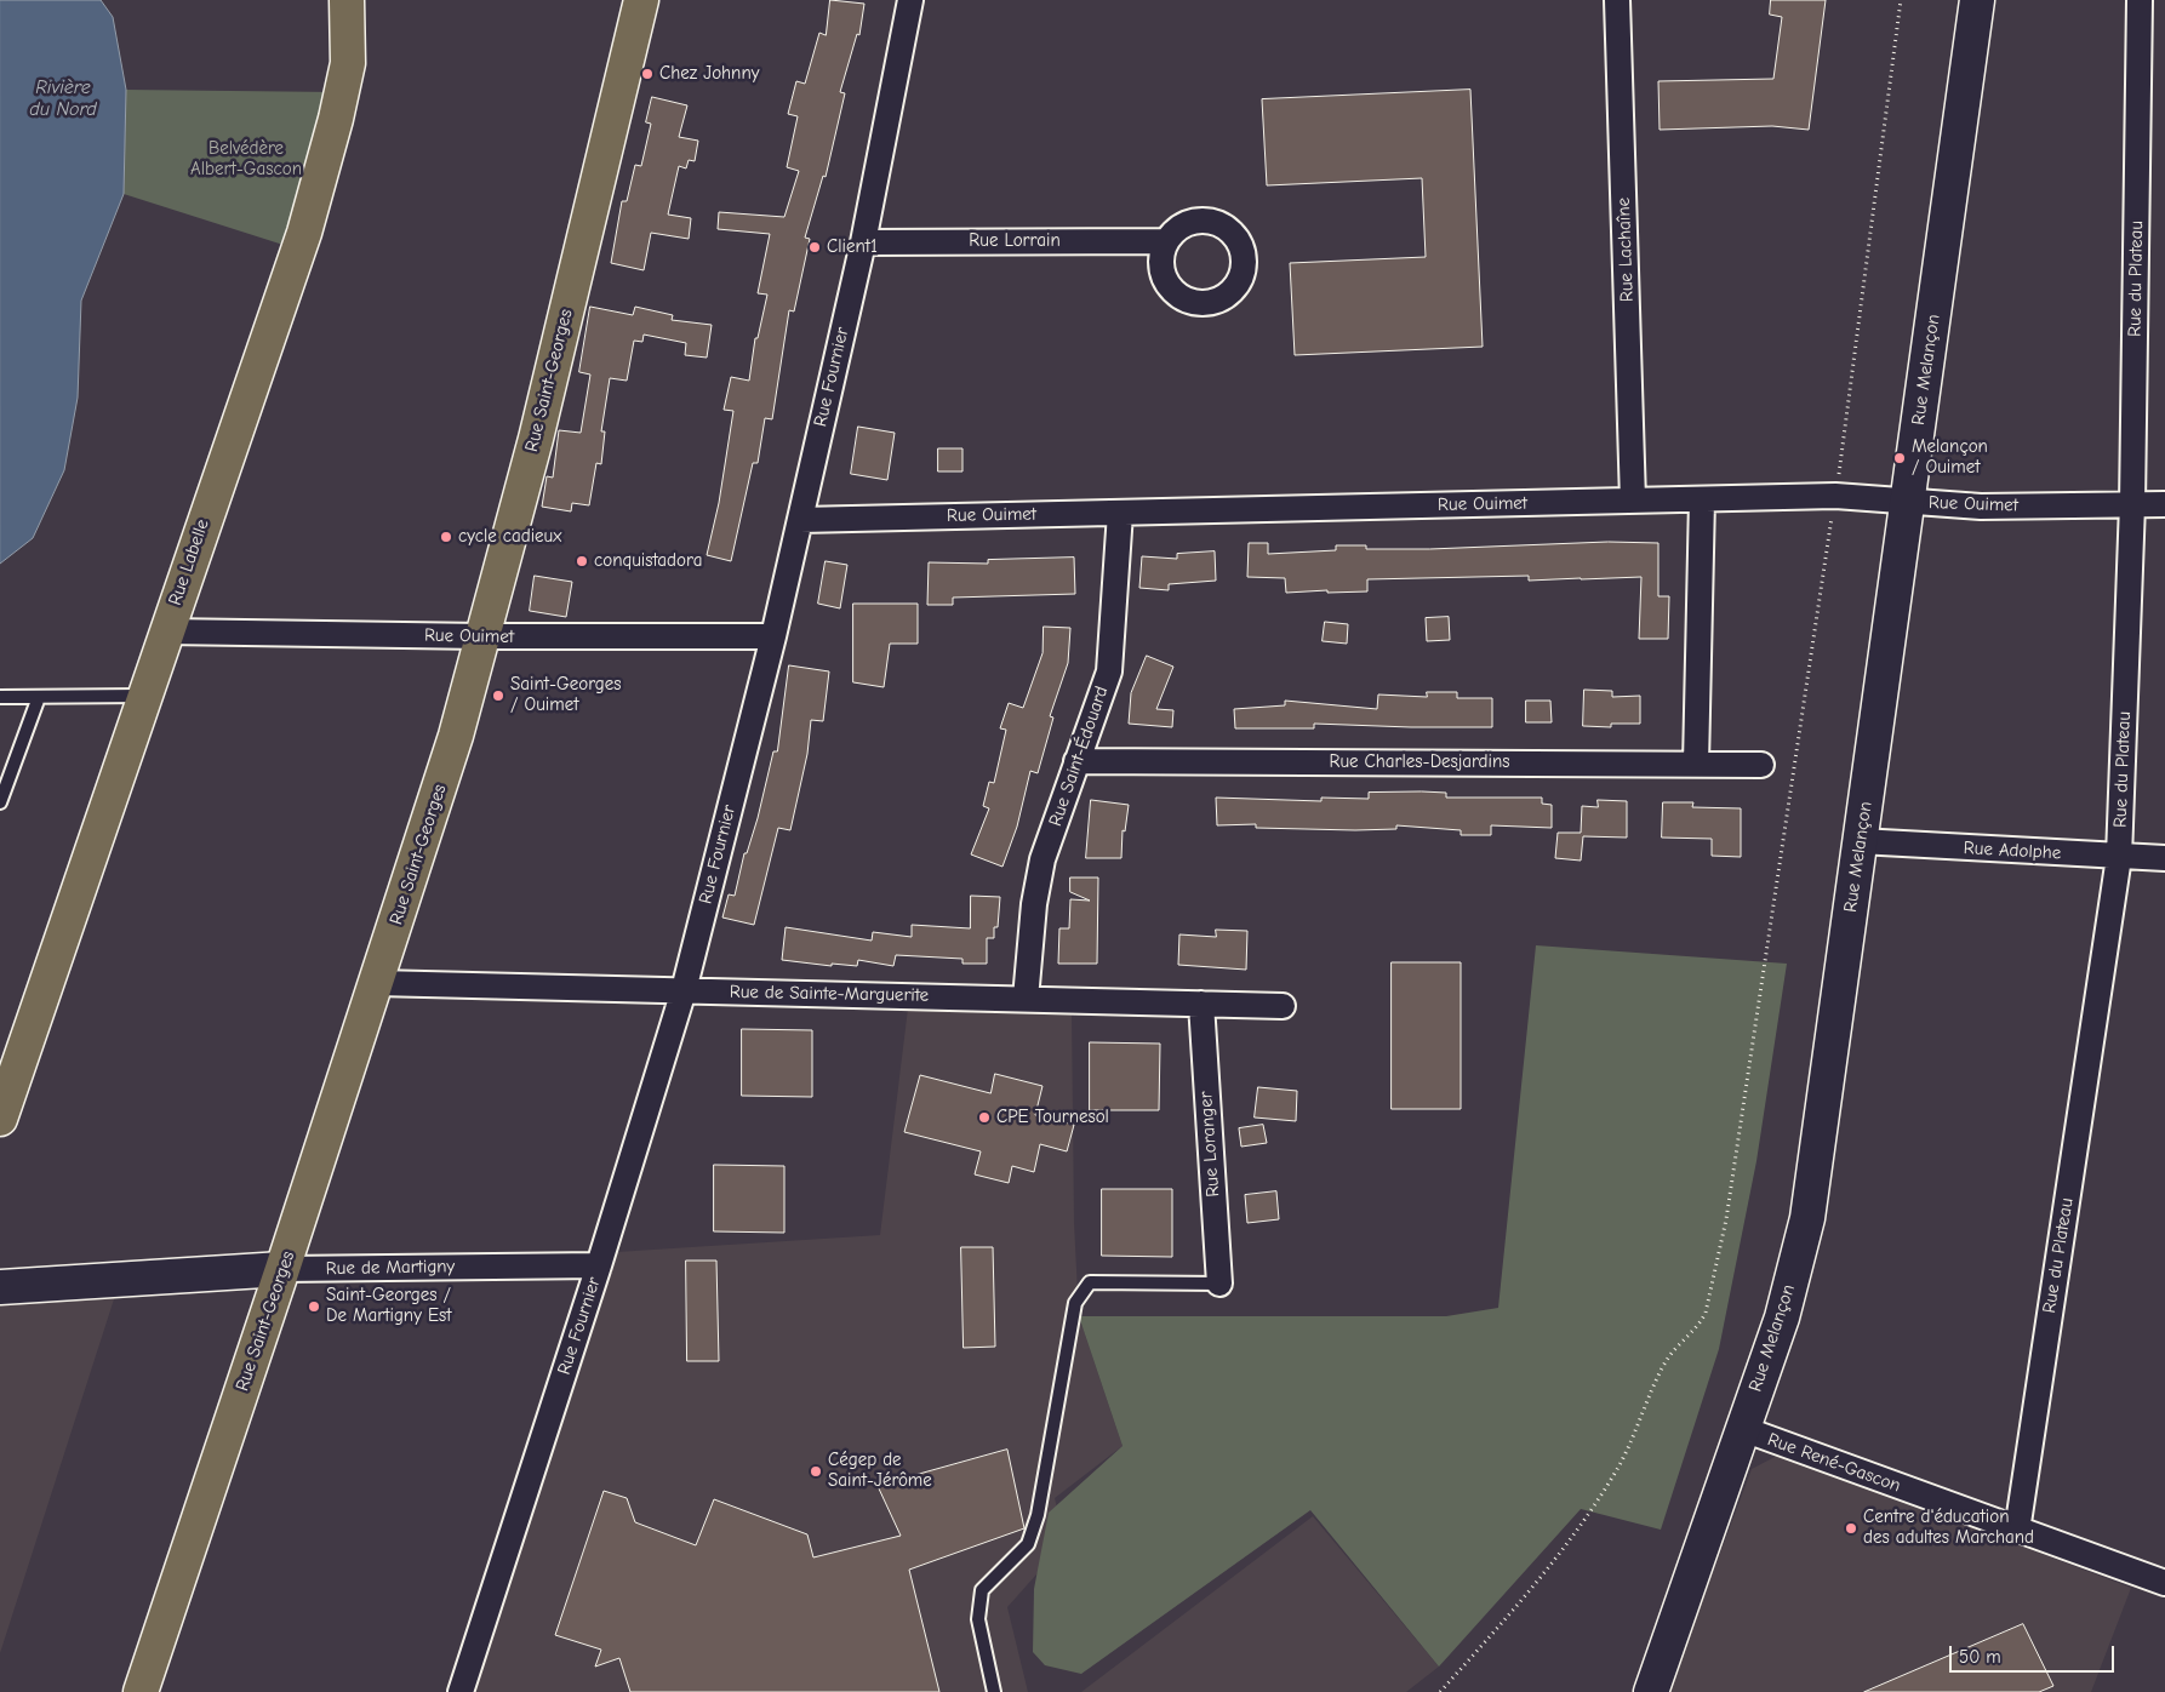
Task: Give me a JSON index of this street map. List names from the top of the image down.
{
  "streets": {
    "main road": ["Rue Saint-Georges", "Rue Labelle"],
    "street": [
      "Rue Lorrain",
      "Rue Lachaîne",
      "Rue du Plateau",
      "Rue Melançon",
      "Rue Fournier",
      "Rue Ouimet",
      "Rue Saint-Édouard",
      "Rue Charles-Desjardins",
      "Rue Adolphe",
      "Rue de Sainte-Marguerite",
      "Rue Loranger",
      "Rue de Martigny",
      "Rue René-Gascon"
    ]
  },
  "crossings": [
    ["Rue Lorrain", "Rue Fournier"],
    ["Rue Lachaîne", "Rue Ouimet"],
    ["Rue du Plateau", "Rue Ouimet"],
    ["Rue du Plateau", "Rue Adolphe"],
    ["Rue du Plateau", "Rue René-Gascon"],
    ["Rue Melançon", "Rue Ouimet"],
    ["Rue Melançon", "Rue Adolphe"],
    ["Rue Melançon", "Rue René-Gascon"],
    ["Rue Fournier", "Rue Ouimet"],
    ["Rue Fournier", "Rue de Sainte-Marguerite"],
    ["Rue Fournier", "Rue de Martigny"],
    ["Rue Saint-Georges", "Rue Ouimet"],
    ["Rue Saint-Georges", "Rue de Sainte-Marguerite"],
    ["Rue Saint-Georges", "Rue de Martigny"],
    ["Rue Ouimet", "Rue Labelle"],
    ["Rue Ouimet", "Rue Saint-Édouard"],
    ["Rue Saint-Édouard", "Rue Charles-Desjardins"],
    ["Rue Saint-Édouard", "Rue de Sainte-Marguerite"],
    ["Rue de Sainte-Marguerite", "Rue Loranger"]
  ],
  "water": ["Rivière du Nord"],
  "parks": ["Belvédère Albert-Gascon"],
  "places": [
    "Chez Johnny",
    "Client1",
    "Melançon / Ouimet",
    "cycle cadieux",
    "conquistadora",
    "Saint-Georges / Ouimet",
    "CPE Tournesol",
    "Saint-Georges / De Martigny Est",
    "Cégep de Saint-Jérôme",
    "Centre d'éducation des adultes Marchand"
  ],
  "scale_bar": "50 m"
}
